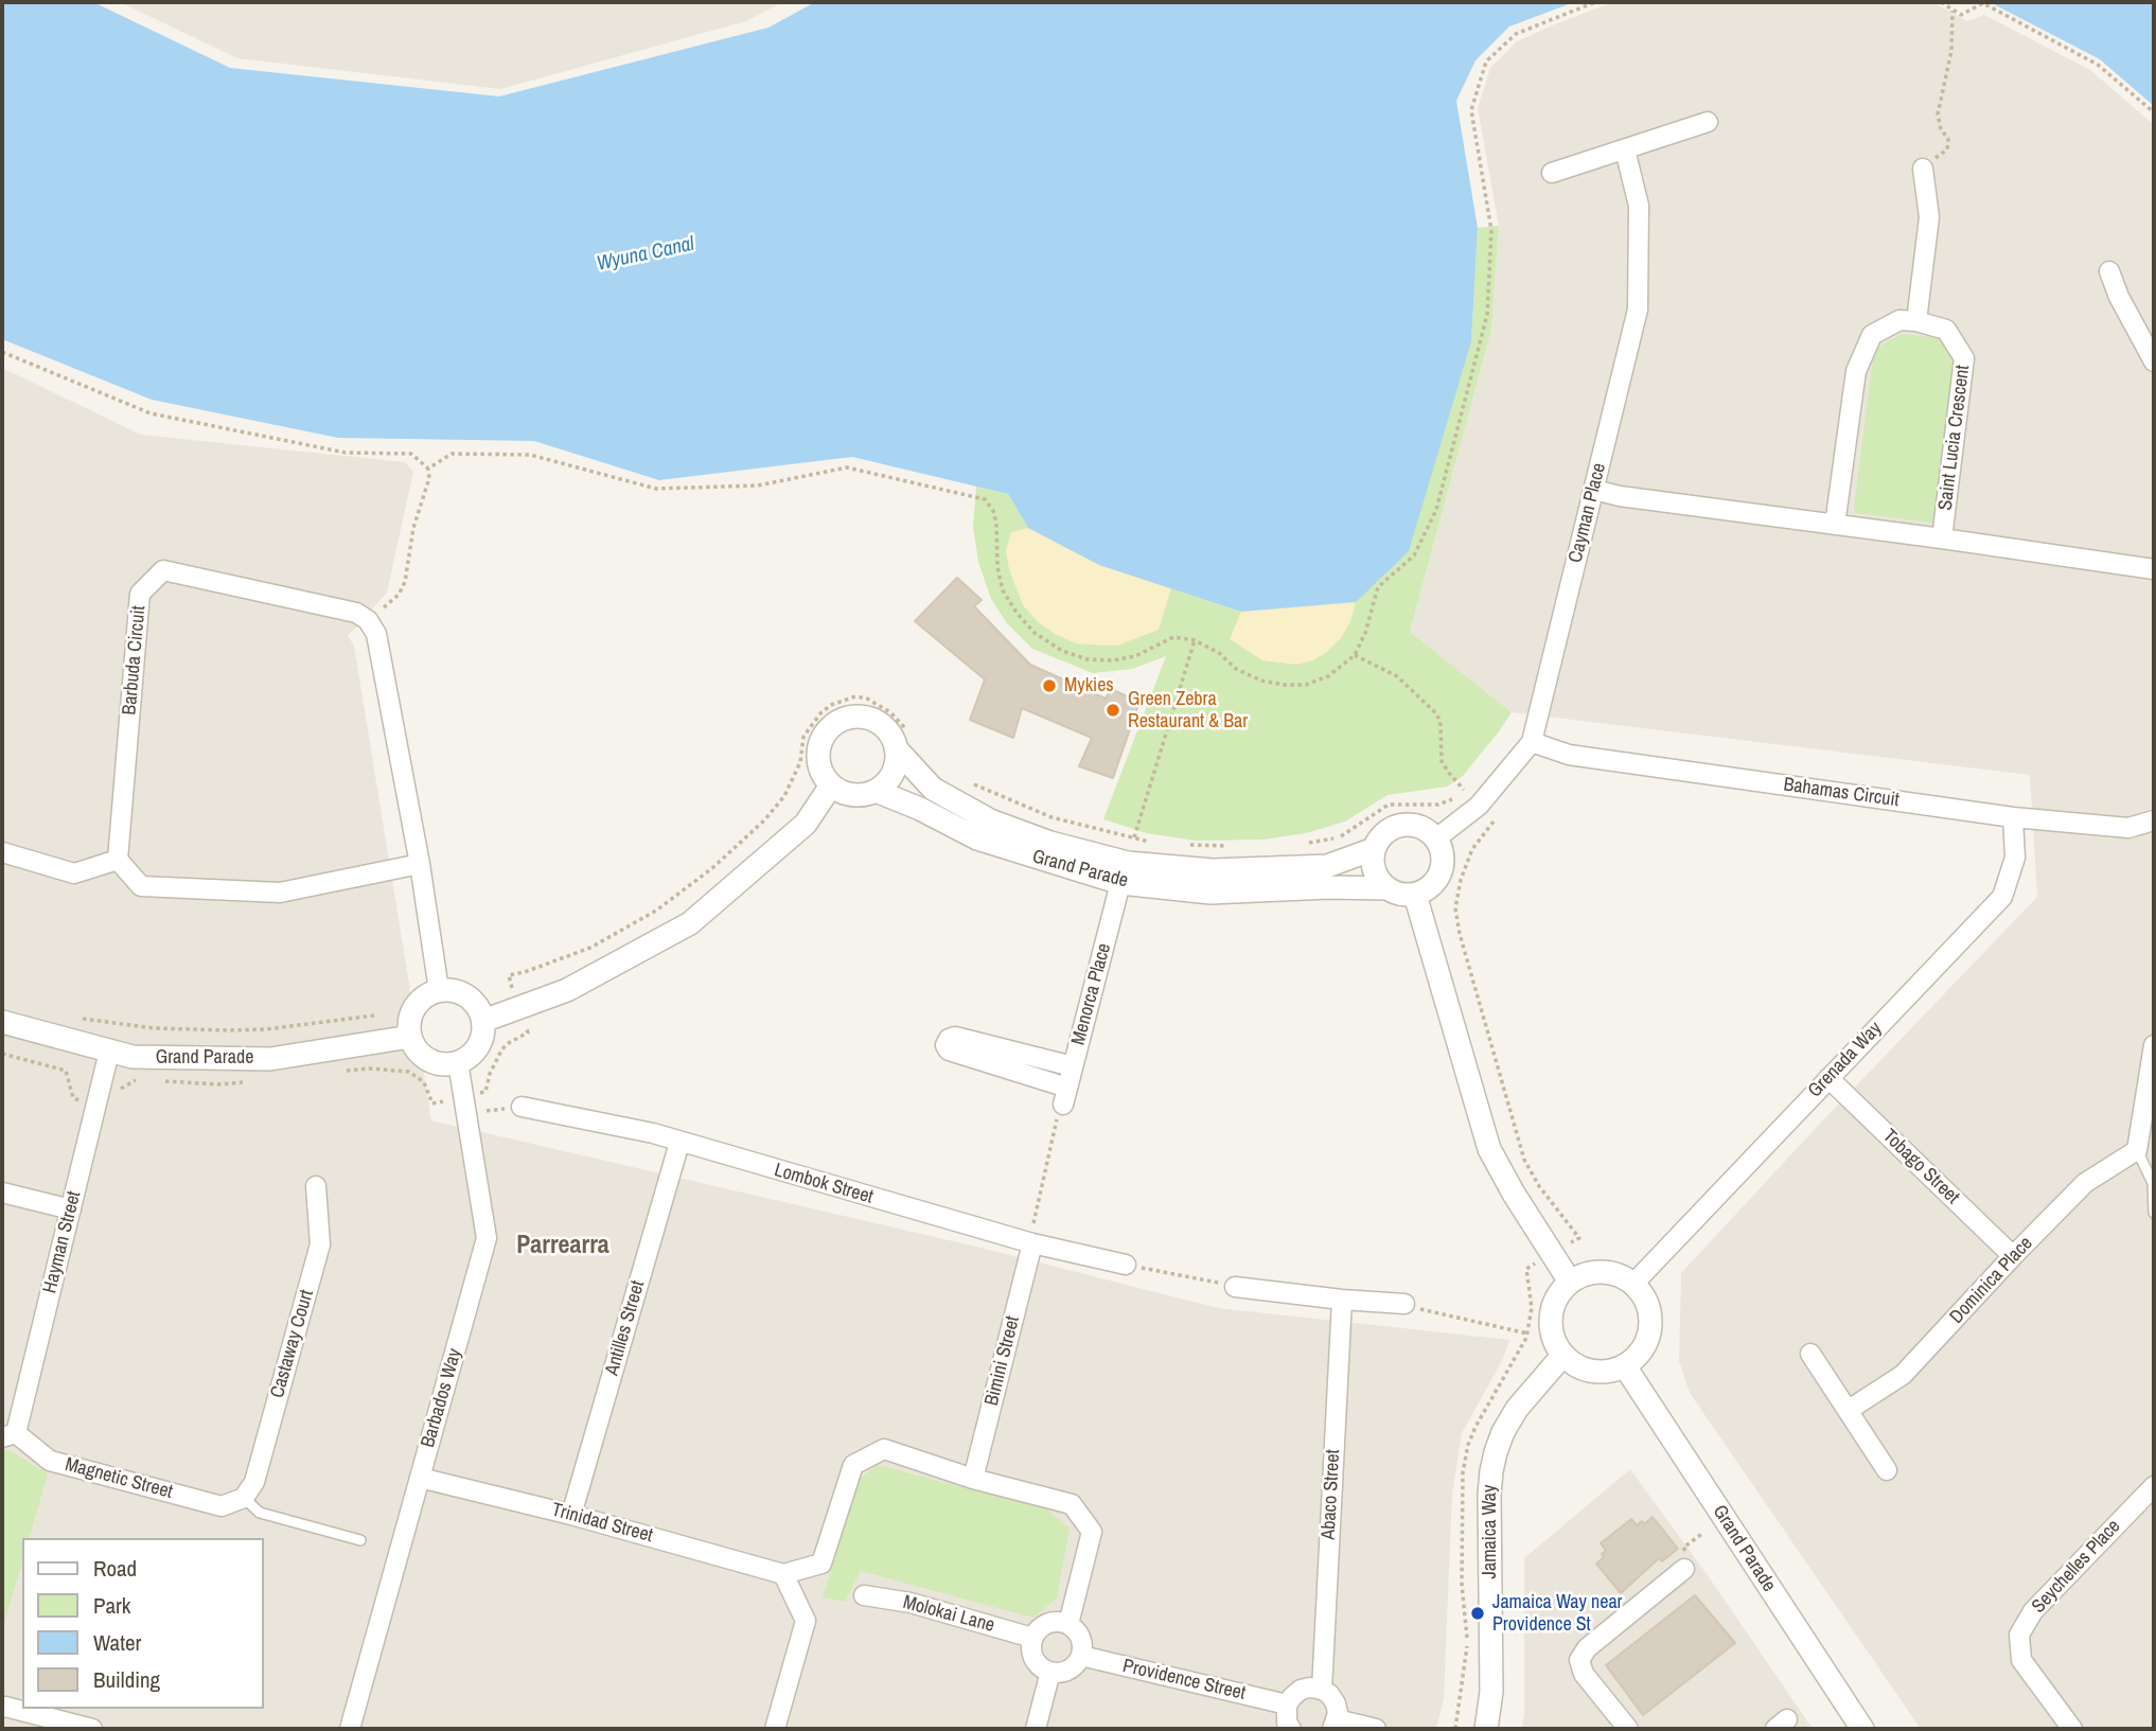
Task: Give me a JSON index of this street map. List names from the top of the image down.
{
  "streets": {
    "street": [
      "Saint Lucia Crescent",
      "Cayman Place",
      "Barbuda Circuit",
      "Bahamas Circuit",
      "Grand Parade",
      "Menorca Place",
      "Grenada Way",
      "Tobago Street",
      "Lombok Street",
      "Hayman Street",
      "Dominica Place",
      "Antilles Street",
      "Castaway Court",
      "Bimini Street",
      "Barbados Way",
      "Magnetic Street",
      "Abaco Street",
      "Trinidad Street",
      "Jamaica Way",
      "Seychelles Place",
      "Molokai Lane",
      "Providence Street"
    ]
  },
  "crossings": [
    ["Cayman Place", "Bahamas Circuit"],
    ["Cayman Place", "Grand Parade"],
    ["Bahamas Circuit", "Grenada Way"],
    ["Grand Parade", "Menorca Place"],
    ["Grand Parade", "Grenada Way"],
    ["Grand Parade", "Hayman Street"],
    ["Grand Parade", "Barbados Way"],
    ["Grand Parade", "Jamaica Way"],
    ["Grenada Way", "Tobago Street"],
    ["Grenada Way", "Jamaica Way"],
    ["Tobago Street", "Dominica Place"],
    ["Lombok Street", "Antilles Street"],
    ["Lombok Street", "Bimini Street"],
    ["Hayman Street", "Magnetic Street"],
    ["Antilles Street", "Trinidad Street"],
    ["Castaway Court", "Magnetic Street"],
    ["Barbados Way", "Trinidad Street"],
    ["Molokai Lane", "Providence Street"]
  ],
  "districts": ["Parrearra"],
  "water": ["Wyuna Canal"],
  "places": ["Mykies", "Green Zebra Restaurant & Bar", "Jamaica Way near Providence St"],
  "legend": [
    "Road",
    "Park",
    "Water",
    "Building"
  ]
}
